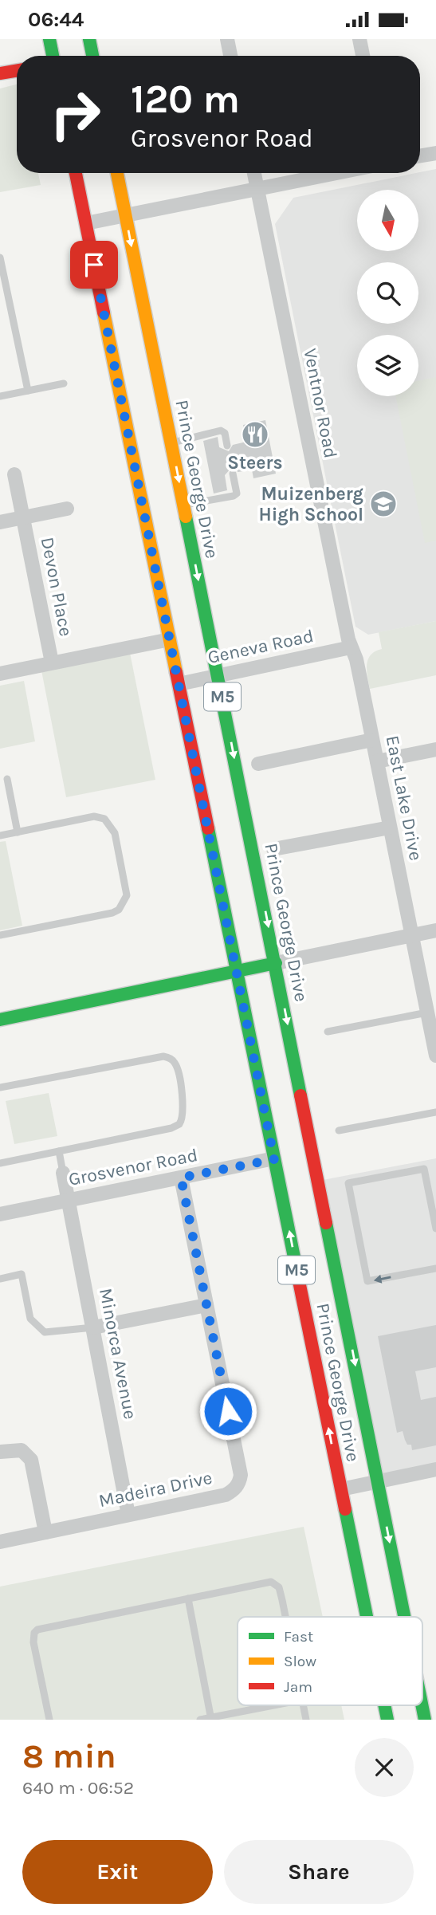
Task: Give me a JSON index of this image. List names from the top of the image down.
{
  "streets": {
    "main road": ["Prince George Drive", "M5"],
    "street": [
      "Ventnor Road",
      "Devon Place",
      "Geneva Road",
      "East Lake Drive",
      "Grosvenor Road",
      "Minorca Avenue",
      "Madeira Drive"
    ]
  },
  "crossings": [
    ["Ventnor Road", "Geneva Road"],
    ["Ventnor Road", "East Lake Drive"],
    ["Prince George Drive", "Geneva Road"],
    ["Prince George Drive", "Grosvenor Road"],
    ["Geneva Road", "East Lake Drive"],
    ["Grosvenor Road", "Minorca Avenue"],
    ["Grosvenor Road", "Madeira Drive"],
    ["Minorca Avenue", "Madeira Drive"]
  ],
  "places": {
    "restaurant": ["Steers"],
    "school or university": ["Muizenberg High School"]
  },
  "legend": ["Fast", "Slow", "Jam"],
  "north": "bottom",
  "page": {
    "status": "06:44",
    "turn": ["120 m", "Grosvenor Road"],
    "heading": ["8 min", "640 m · 06:52"],
    "buttons": ["Exit", "Share"]
  }
}
